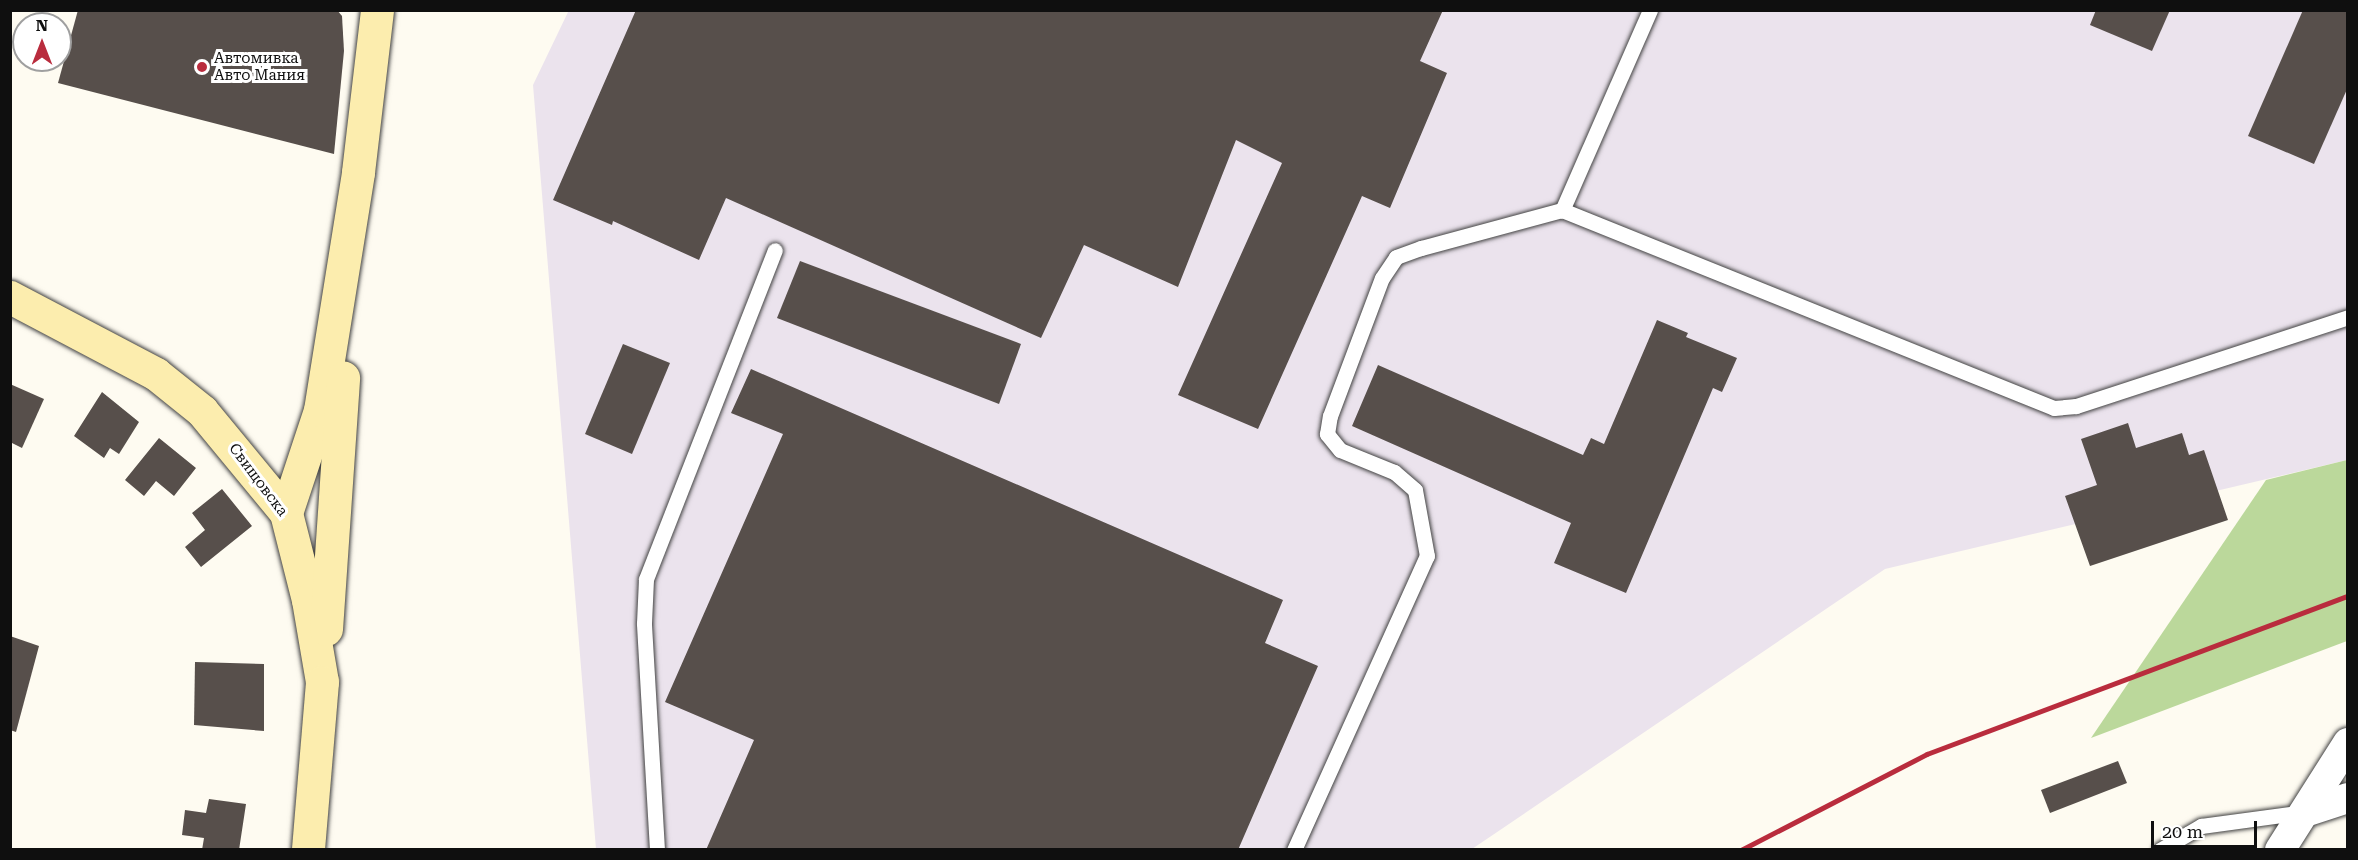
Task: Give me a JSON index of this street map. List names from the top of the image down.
{
  "streets": {
    "street": ["Свищовска"]
  },
  "places": ["Автомивка Авто Мания"],
  "scale_bar": "20 m",
  "north": "top"
}
